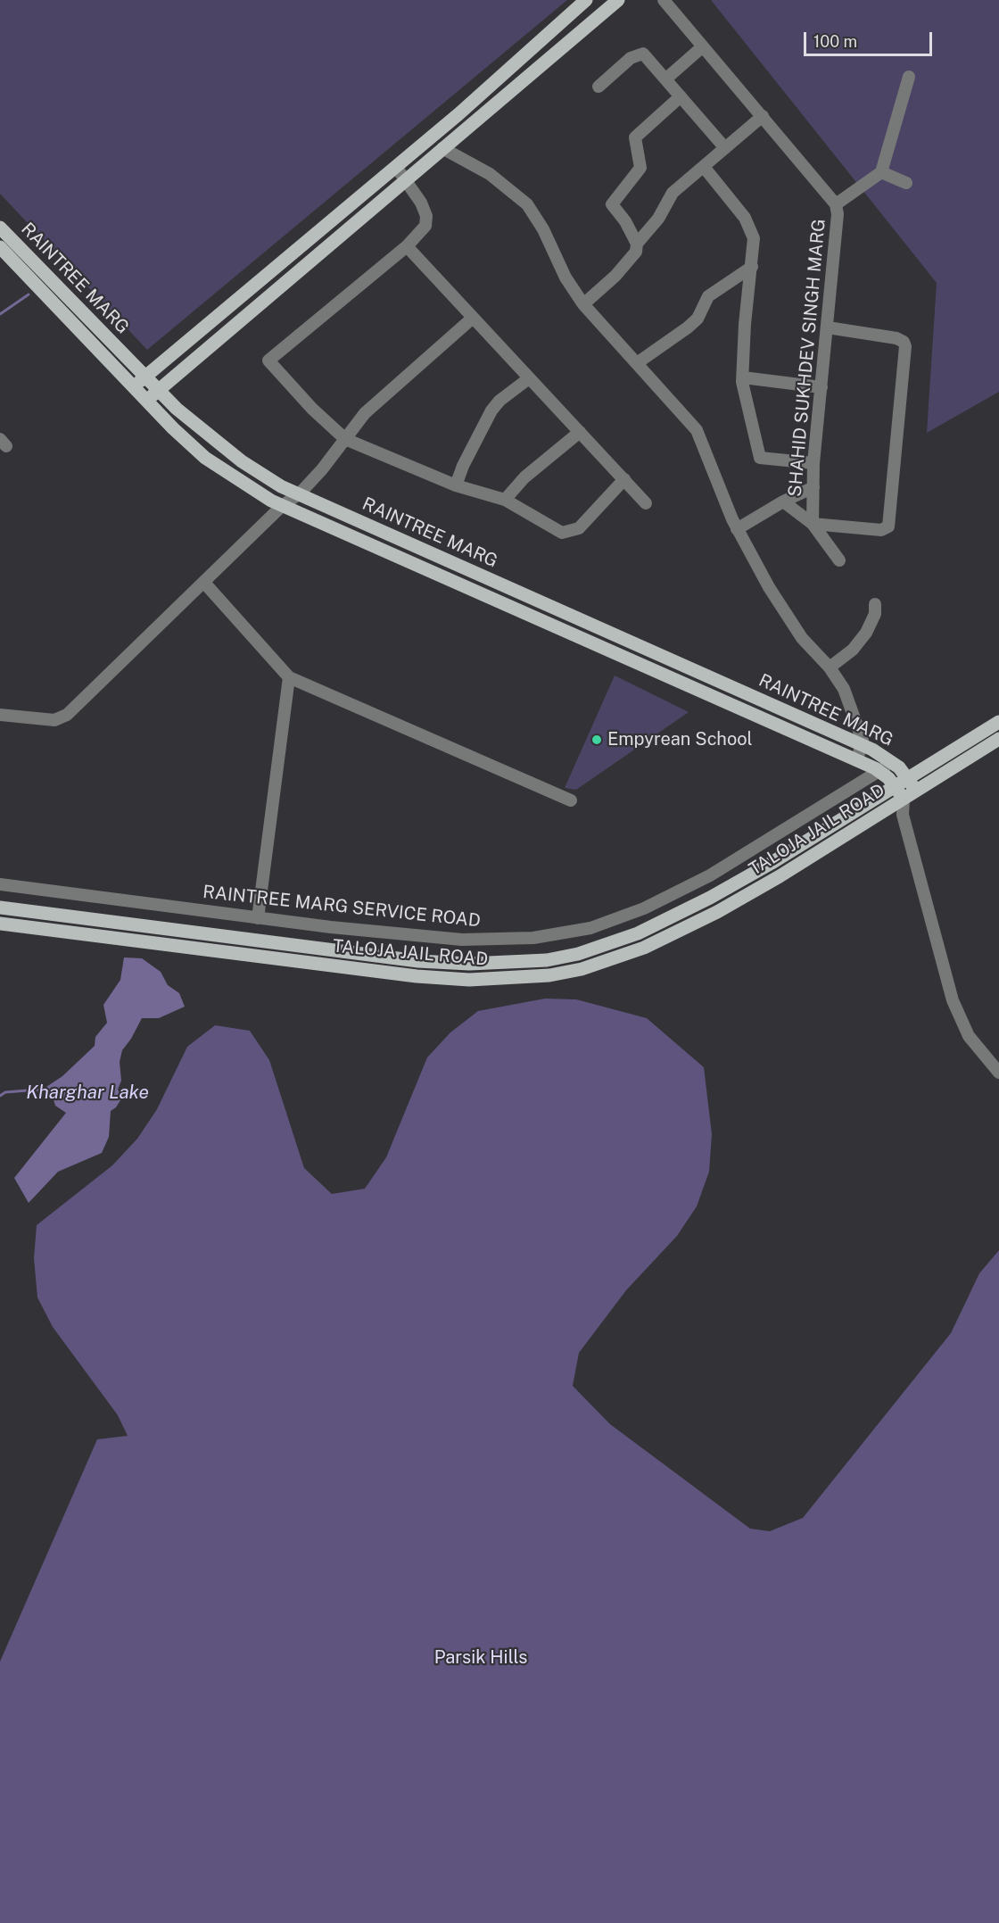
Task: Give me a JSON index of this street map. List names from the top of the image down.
{
  "streets": {
    "main road": ["RAINTREE MARG", "TALOJA JAIL ROAD"],
    "street": ["SHAHID SUKHDEV SINGH MARG", "RAINTREE MARG SERVICE ROAD"]
  },
  "crossings": [
    ["RAINTREE MARG", "TALOJA JAIL ROAD"],
    ["RAINTREE MARG", "RAINTREE MARG SERVICE ROAD"]
  ],
  "water": ["Kharghar Lake"],
  "parks": ["Parsik Hills"],
  "places": ["Empyrean School"],
  "scale_bar": "100 m"
}
